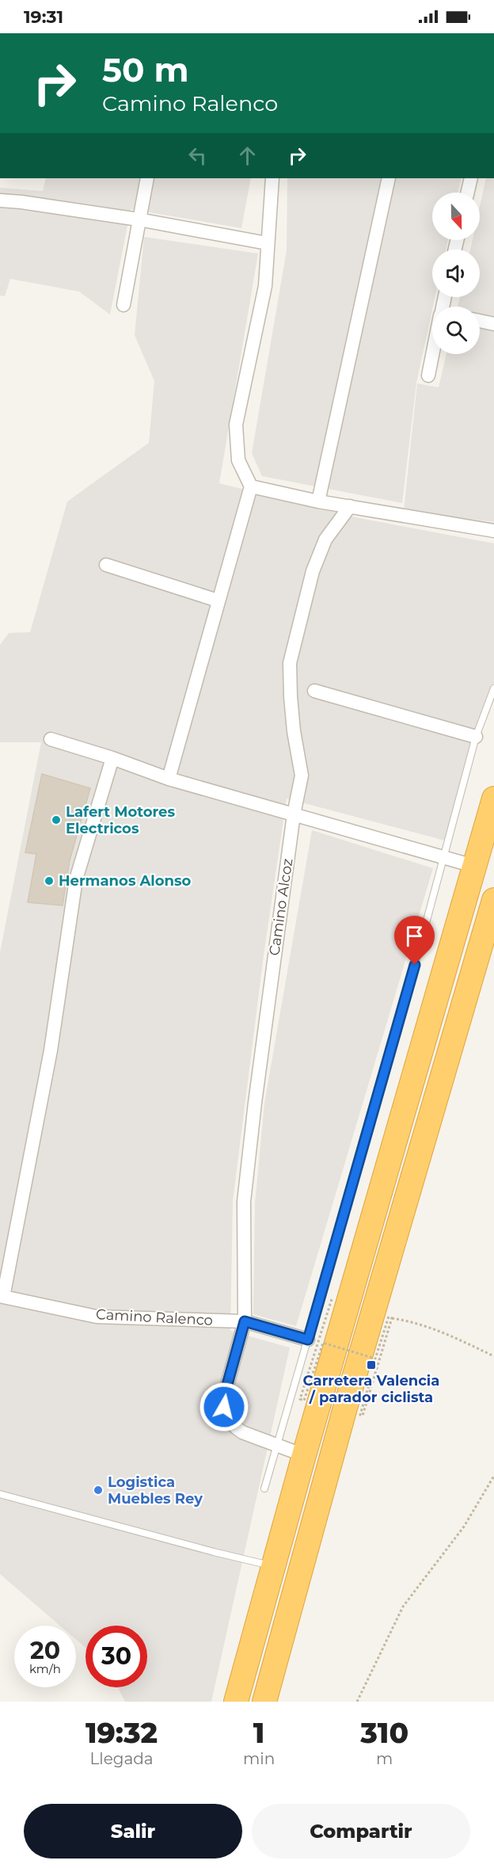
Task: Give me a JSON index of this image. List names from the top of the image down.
{
  "streets": {
    "street": ["Camino Alcoz", "Camino Ralenco"]
  },
  "crossings": [
    ["Camino Alcoz", "Camino Ralenco"]
  ],
  "places": {
    "other": ["Lafert Motores Electricos", "Hermanos Alonso", "Logistica Muebles Rey"],
    "transit": ["Carretera Valencia / parador ciclista"]
  },
  "north": "bottom",
  "page": {
    "status": "19:31",
    "turn": ["50 m", "Camino Ralenco"],
    "speed": "20 km/h",
    "limit": "30",
    "eta": [
      "19:32",
      "Llegada",
      "1",
      "min",
      "310",
      "m"
    ],
    "buttons": ["Salir", "Compartir"]
  }
}
